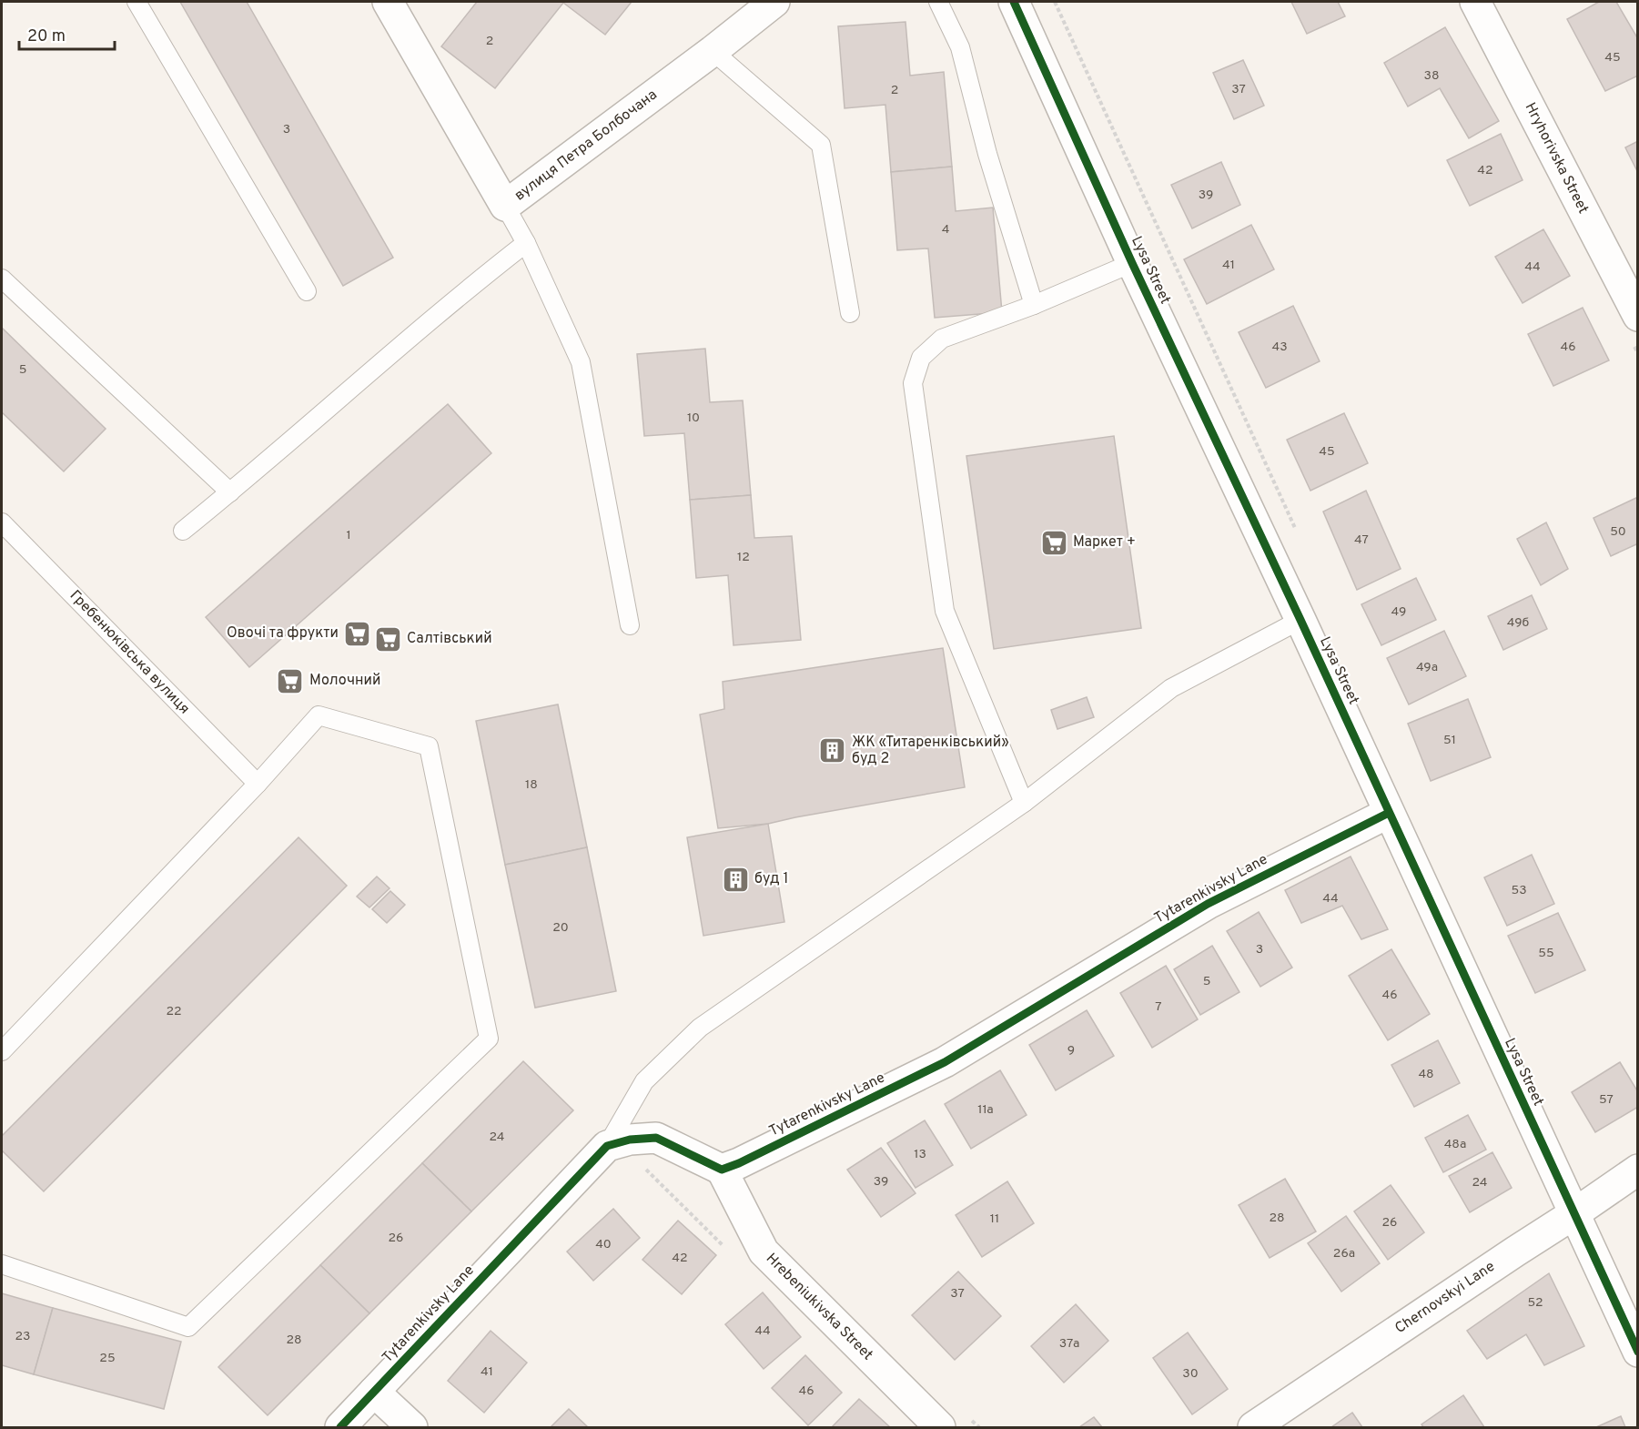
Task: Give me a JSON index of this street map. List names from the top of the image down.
{
  "streets": {
    "street": [
      "вулиця Петра Болбочана",
      "Hryhorivska Street",
      "Lysa Street",
      "Tytarenkivsky Lane",
      "Chernovskyi Lane",
      "Hrebeniukivska Street"
    ],
    "lane": ["Гребенюківська вулиця"]
  },
  "crossings": [
    ["Lysa Street", "Tytarenkivsky Lane"],
    ["Lysa Street", "Chernovskyi Lane"],
    ["Tytarenkivsky Lane", "Hrebeniukivska Street"]
  ],
  "places": {
    "supermarket": [
      "Маркет +",
      "Овочі та фрукти",
      "Салтівський",
      "Молочний"
    ],
    "building": ["ЖК «Титаренківський» буд 2", "буд 1"]
  },
  "house_numbers": [
    "2",
    "45",
    "38",
    "37",
    "2",
    "3",
    "42",
    "39",
    "4",
    "41",
    "44",
    "43",
    "46",
    "5",
    "10",
    "45",
    "50",
    "1",
    "47",
    "12",
    "49",
    "49б",
    "49а",
    "51",
    "18",
    "53",
    "44",
    "20",
    "3",
    "55",
    "5",
    "46",
    "7",
    "22",
    "9",
    "48",
    "57",
    "11а",
    "24",
    "48а",
    "13",
    "39",
    "24",
    "28",
    "11",
    "26",
    "26",
    "40",
    "26а",
    "42",
    "37",
    "52",
    "44",
    "23",
    "28",
    "37а",
    "25",
    "41",
    "30",
    "46"
  ],
  "scale_bar": "20 m"
}
